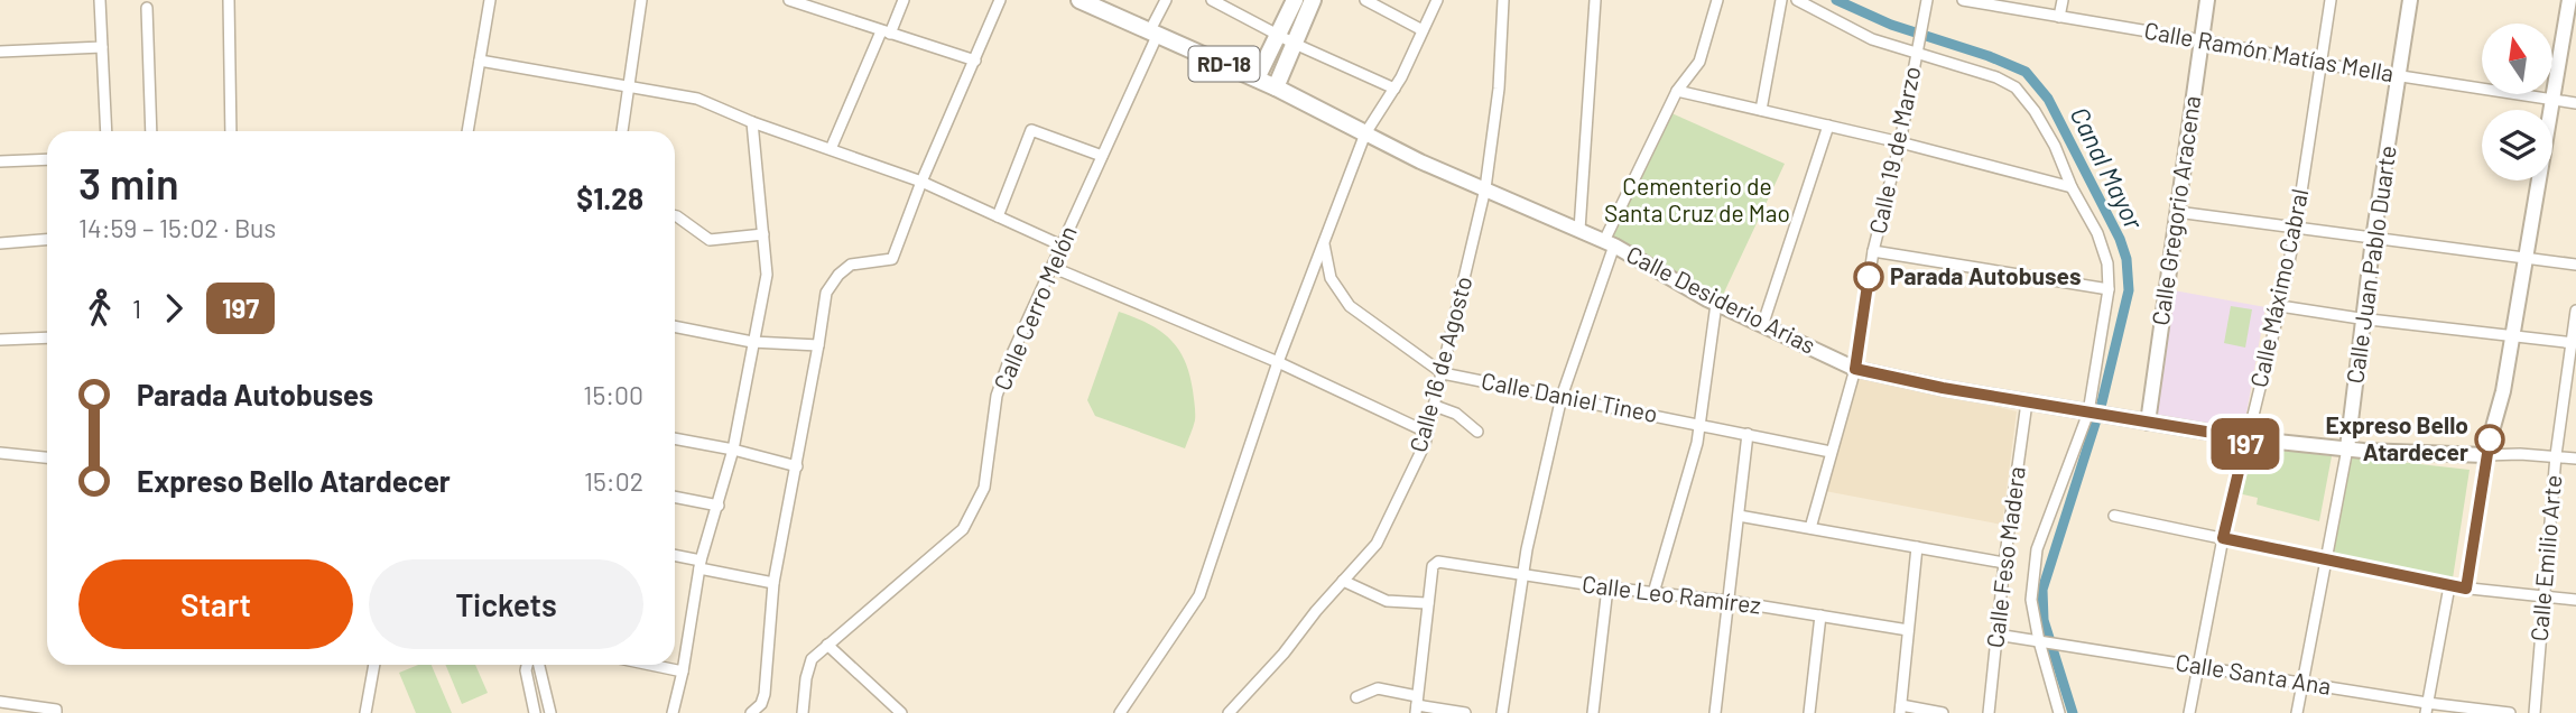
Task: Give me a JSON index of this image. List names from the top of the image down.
{
  "streets": {
    "main road": [
      "RD-18",
      "Calle Gregorio Aracena",
      "Calle Juan Pablo Duarte",
      "Calle Desiderio Arias"
    ],
    "street": [
      "Calle Ramón Matías Mella",
      "Calle 19 de Marzo",
      "Calle Máximo Cabral",
      "Calle Cerro Melón",
      "Calle 16 de Agosto",
      "Calle Daniel Tineo",
      "Calle Feso Madera",
      "Calle Emilio Arte",
      "Calle Leo Ramírez",
      "Calle Santa Ana"
    ]
  },
  "crossings": [
    ["Calle Ramón Matías Mella", "Calle Gregorio Aracena"],
    ["Calle Ramón Matías Mella", "Calle Juan Pablo Duarte"],
    ["Calle Ramón Matías Mella", "Calle Máximo Cabral"],
    ["RD-18", "Calle Desiderio Arias"],
    ["RD-18", "Calle Cerro Melón"],
    ["Calle 19 de Marzo", "Calle Desiderio Arias"],
    ["Calle 19 de Marzo", "Calle Daniel Tineo"],
    ["Calle Gregorio Aracena", "Calle Desiderio Arias"],
    ["Calle Juan Pablo Duarte", "Calle Desiderio Arias"],
    ["Calle Juan Pablo Duarte", "Calle Santa Ana"],
    ["Calle Máximo Cabral", "Calle Desiderio Arias"],
    ["Calle Máximo Cabral", "Calle Santa Ana"],
    ["Calle Desiderio Arias", "Calle 16 de Agosto"],
    ["Calle Desiderio Arias", "Calle Feso Madera"],
    ["Calle 16 de Agosto", "Calle Daniel Tineo"],
    ["Calle Feso Madera", "Calle Santa Ana"]
  ],
  "water": ["Canal Mayor"],
  "parks": ["Cementerio de Santa Cruz de Mao"],
  "places": ["Parada Autobuses", "Expreso Bello Atardecer"],
  "lines": ["bus line 197"],
  "north": "top",
  "page": {
    "on_map": "197",
    "heading": ["3 min", "14:59 – 15:02 · Bus", "$1.28"],
    "legs": ["1", "197"],
    "list": [
      {
        "name": "Parada Autobuses",
        "value": "15:00"
      },
      {
        "name": "Expreso Bello Atardecer",
        "value": "15:02"
      }
    ],
    "buttons": ["Start", "Tickets"]
  }
}
